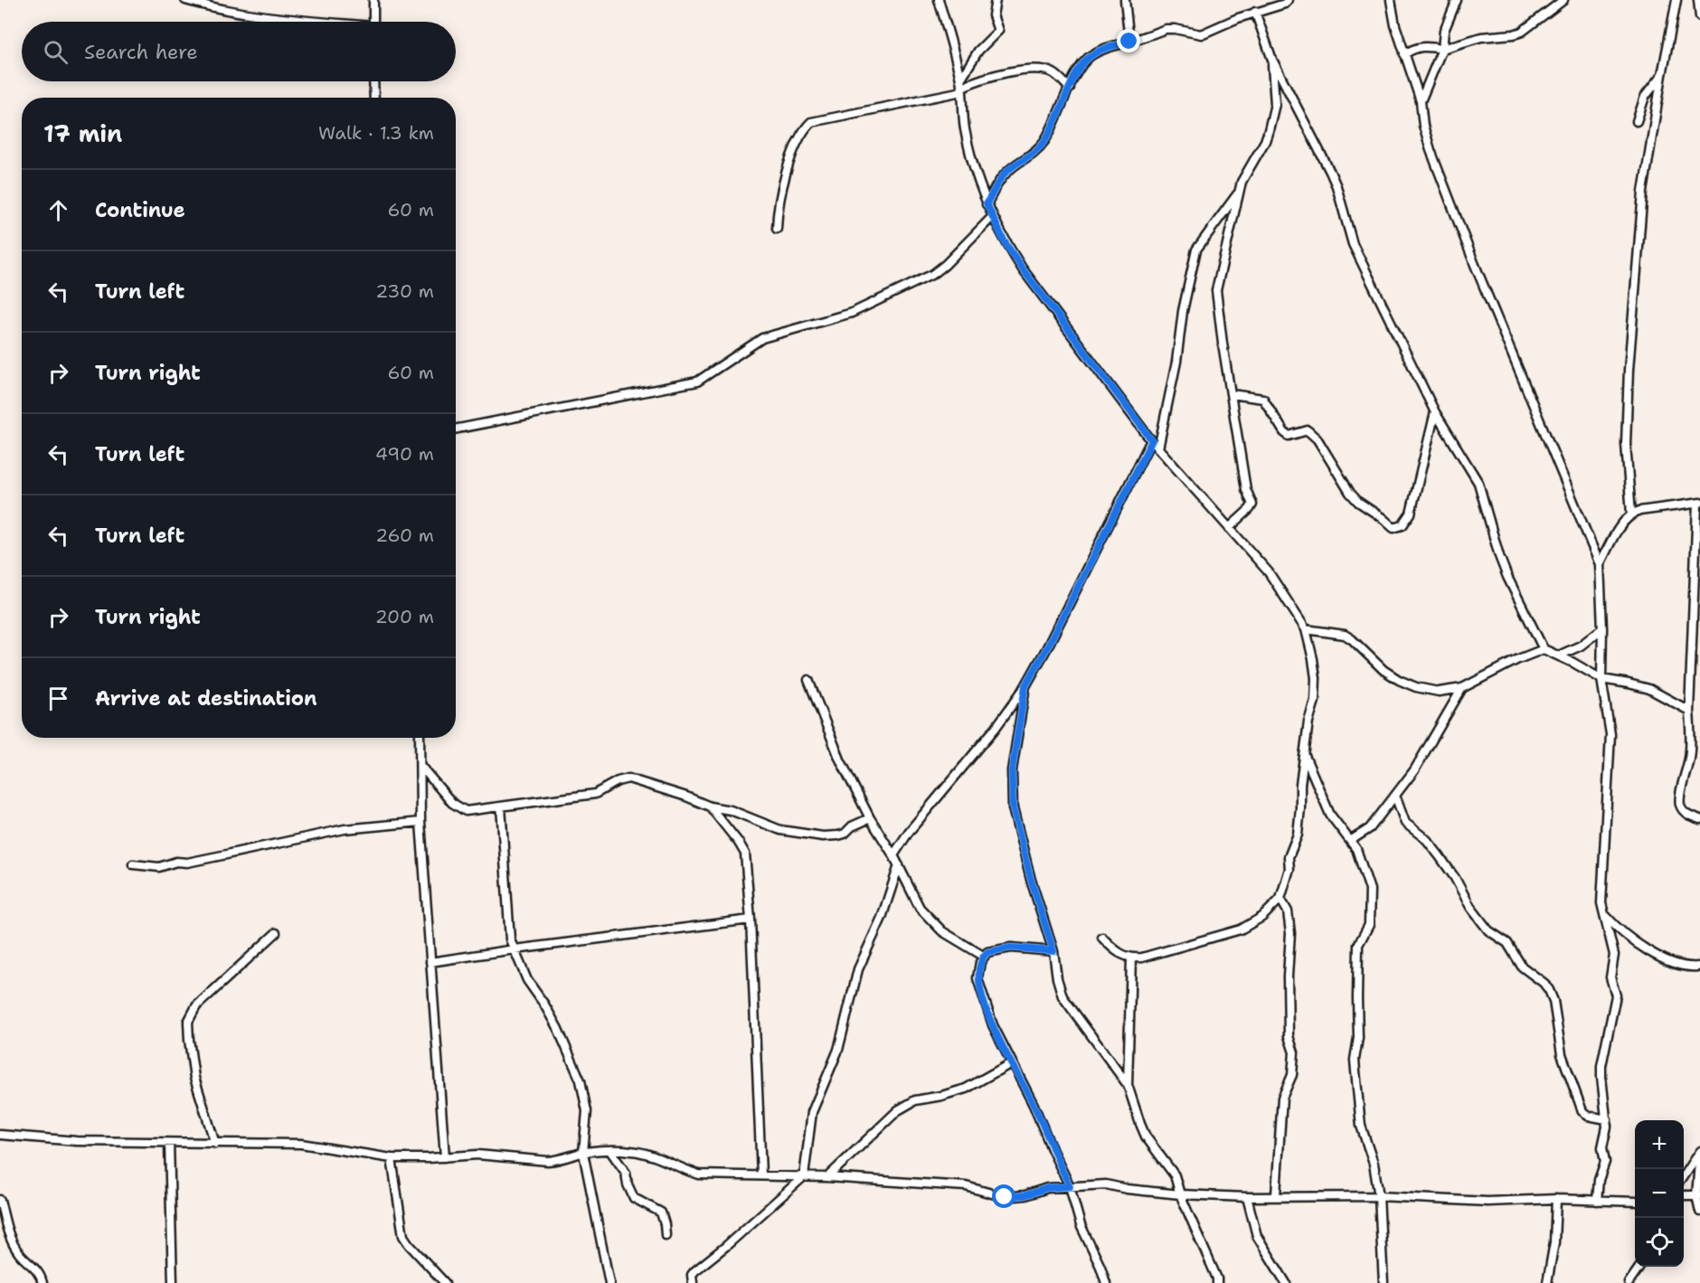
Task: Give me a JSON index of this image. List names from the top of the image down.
{
  "page": {
    "search": "Search here",
    "heading": ["17 min", "Walk · 1.3 km"],
    "list": [
      ["Continue", "60 m"],
      ["Turn left", "230 m"],
      ["Turn right", "60 m"],
      ["Turn left", "490 m"],
      ["Turn left", "260 m"],
      ["Turn right", "200 m"],
      "Arrive at destination"
    ],
    "map_buttons": ["+", "−"]
  }
}
